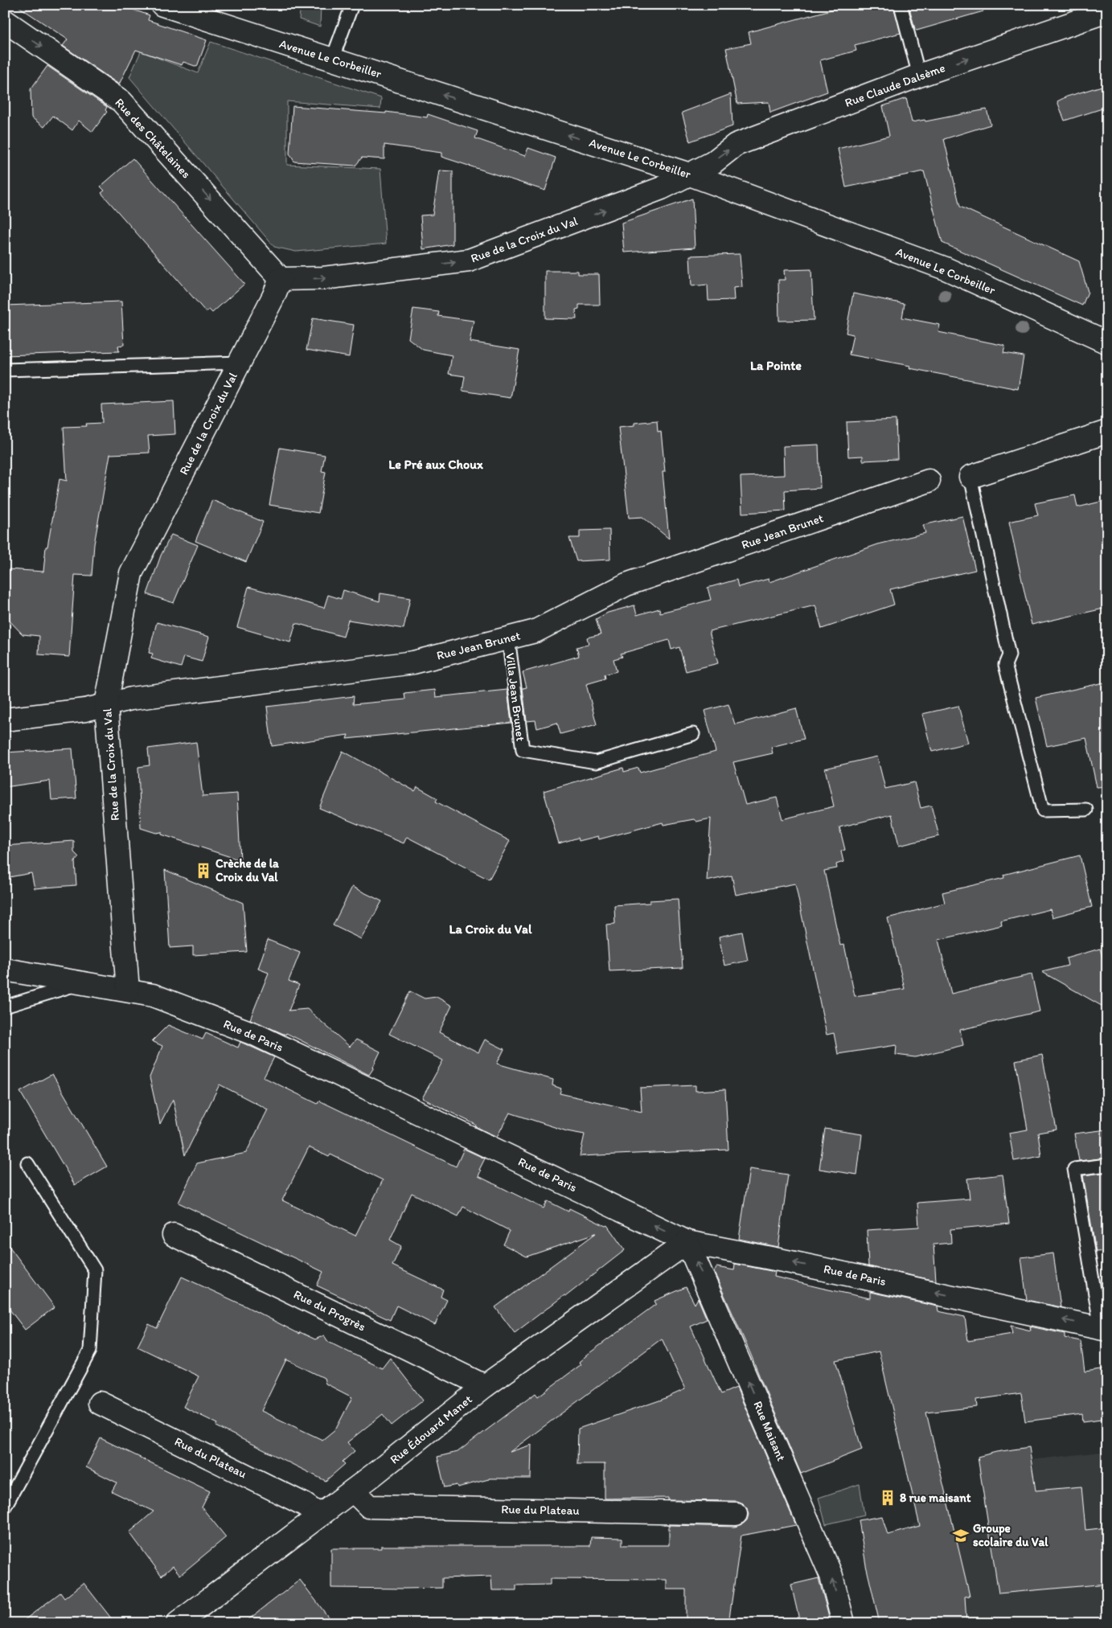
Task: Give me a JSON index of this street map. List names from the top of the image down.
{
  "streets": {
    "street": [
      "Avenue Le Corbeiller",
      "Rue Claude Dalsème",
      "Rue des Châtelaines",
      "Rue de la Croix du Val",
      "Rue Jean Brunet",
      "Rue de Paris",
      "Rue du Progrès",
      "Rue Édouard Manet",
      "Rue Maisant",
      "Rue du Plateau"
    ],
    "lane": ["Villa Jean Brunet"]
  },
  "crossings": [
    ["Avenue Le Corbeiller", "Rue Claude Dalsème"],
    ["Avenue Le Corbeiller", "Rue de la Croix du Val"],
    ["Rue Claude Dalsème", "Rue de la Croix du Val"],
    ["Rue des Châtelaines", "Rue de la Croix du Val"],
    ["Rue de la Croix du Val", "Rue Jean Brunet"],
    ["Rue de la Croix du Val", "Rue de Paris"],
    ["Rue Jean Brunet", "Villa Jean Brunet"],
    ["Rue de Paris", "Rue Édouard Manet"],
    ["Rue de Paris", "Rue Maisant"],
    ["Rue du Progrès", "Rue Édouard Manet"],
    ["Rue Édouard Manet", "Rue Maisant"],
    ["Rue Édouard Manet", "Rue du Plateau"]
  ],
  "one_way": [
    "Avenue Le Corbeiller",
    "Rue Claude Dalsème",
    "Rue des Châtelaines",
    "Rue de la Croix du Val",
    "Rue de Paris",
    "Rue Maisant"
  ],
  "districts": ["La Pointe", "Le Pré aux Choux", "La Croix du Val"],
  "places": {
    "building": ["Crèche de la Croix du Val", "8 rue maisant"],
    "school or university": ["Groupe scolaire du Val"]
  }
}
